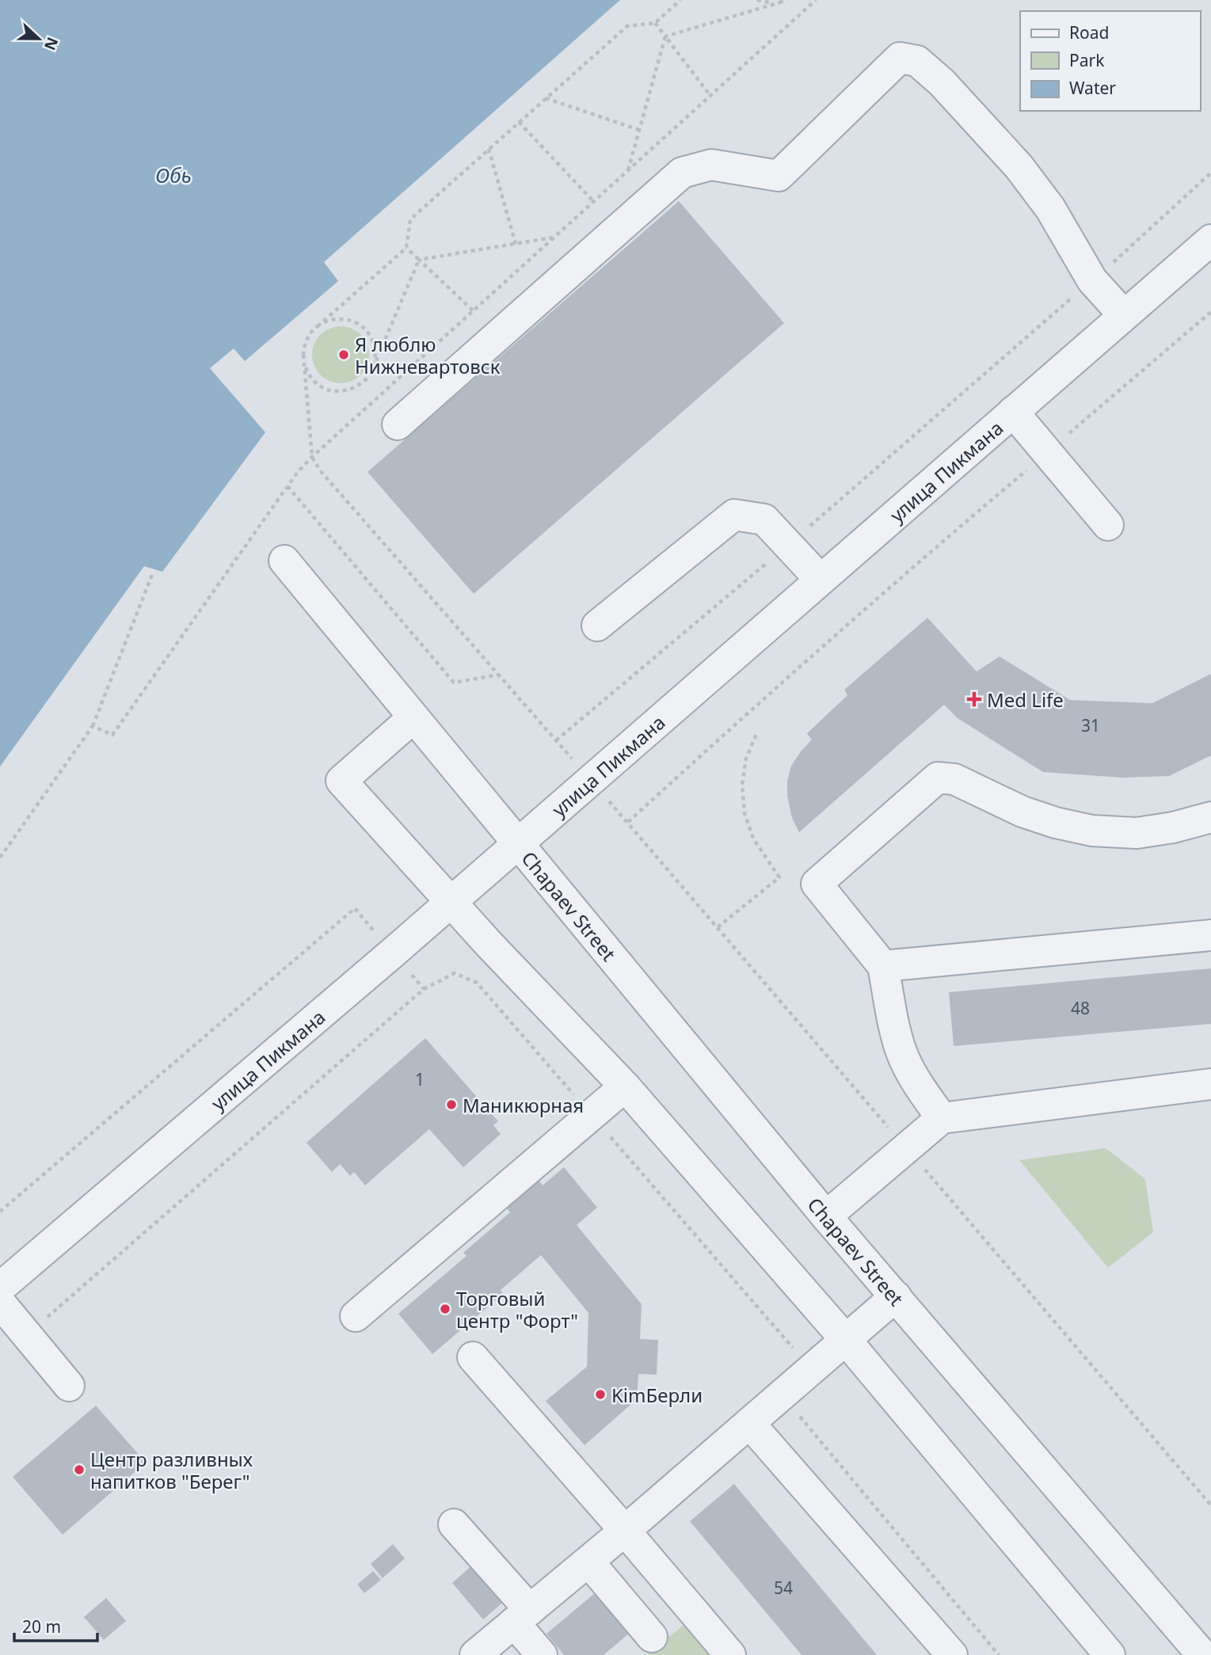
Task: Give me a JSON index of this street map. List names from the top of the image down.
{
  "streets": {
    "street": ["улица Пикмана", "Chapaev Street"]
  },
  "crossings": [
    ["улица Пикмана", "Chapaev Street"]
  ],
  "water": ["Обь"],
  "places": {
    "other": [
      "Я люблю Нижневартовск",
      "Маникюрная",
      "Торговый центр \"Форт\"",
      "KimБерли",
      "Центр разливных напитков \"Берег\""
    ],
    "health": ["Med Life"]
  },
  "house_numbers": [
    "31",
    "48",
    "1",
    "54"
  ],
  "legend": ["Road", "Park", "Water"],
  "scale_bar": "20 m",
  "north": "right"
}
